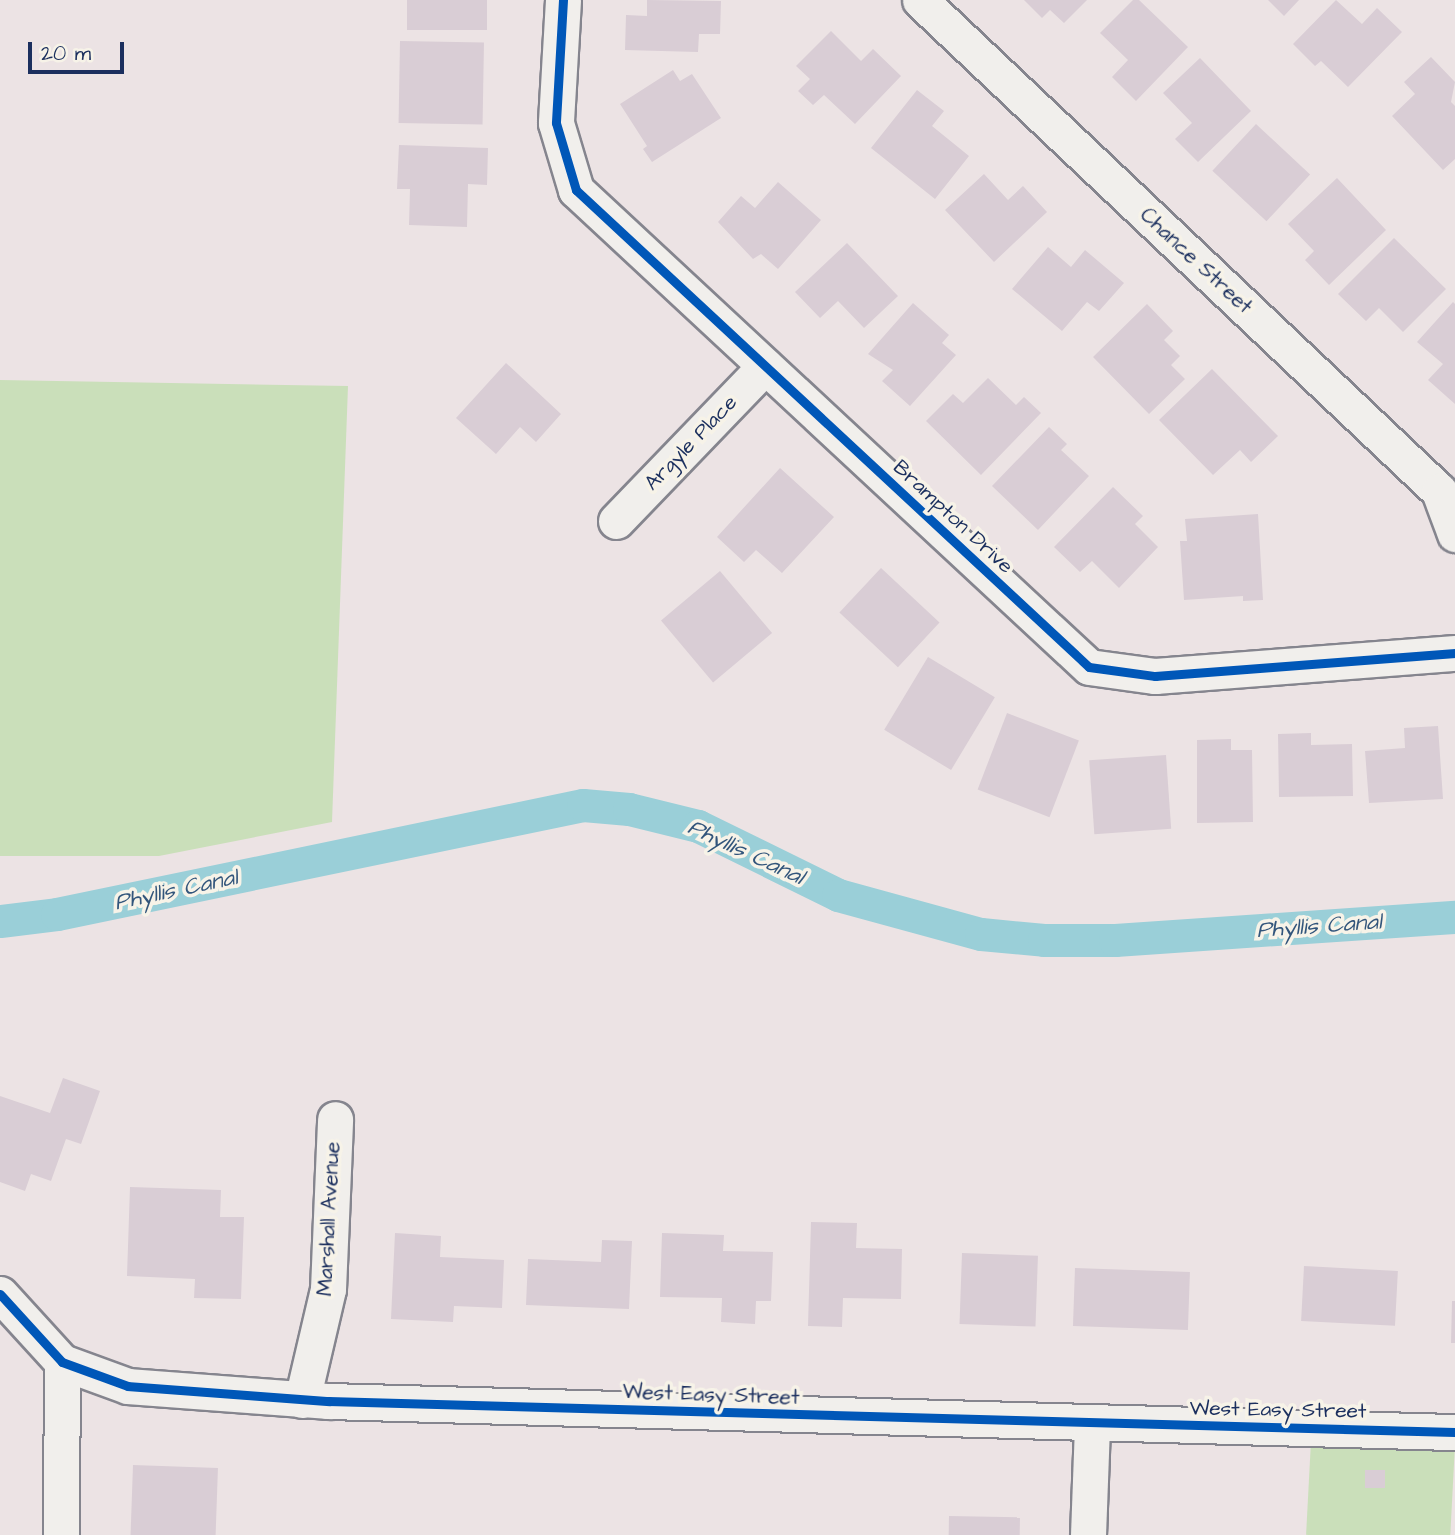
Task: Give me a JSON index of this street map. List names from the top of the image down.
{
  "streets": {
    "street": [
      "Chance Street",
      "Argyle Place",
      "Brampton Drive",
      "Marshall Avenue",
      "West Easy Street"
    ]
  },
  "crossings": [
    ["Argyle Place", "Brampton Drive"],
    ["Marshall Avenue", "West Easy Street"]
  ],
  "water": ["Phyllis Canal"],
  "scale_bar": "20 m"
}
